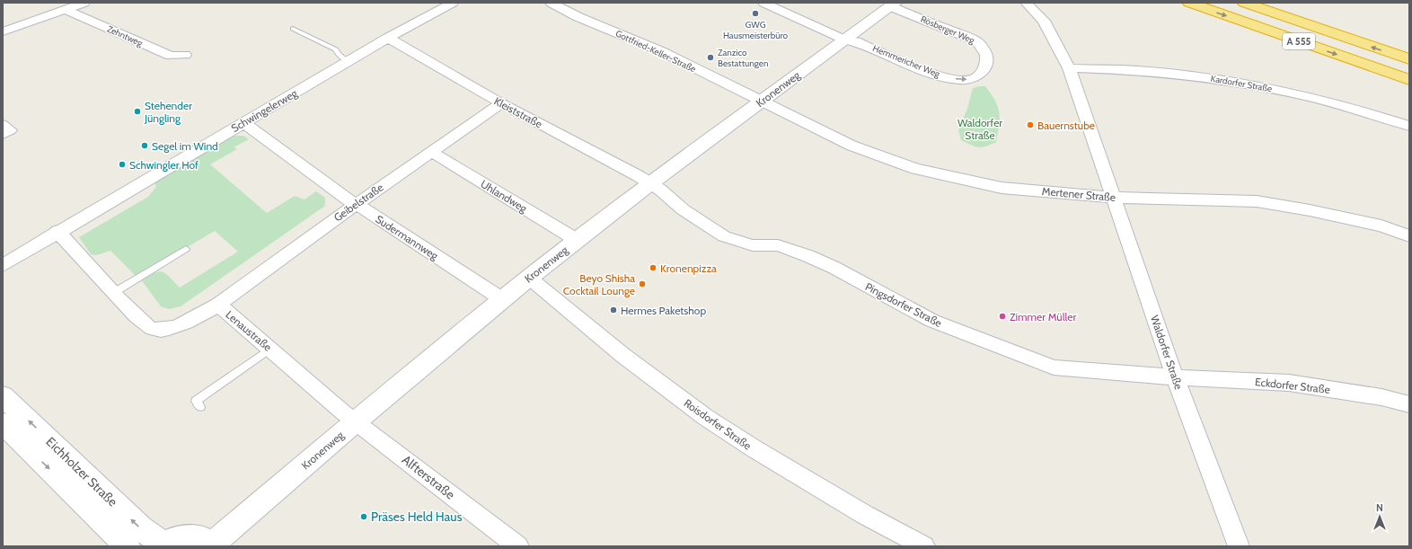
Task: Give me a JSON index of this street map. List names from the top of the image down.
{
  "streets": {
    "highway": ["A 555"],
    "street": [
      "Rösberger Weg",
      "Zehntweg",
      "Gottfried-Keller-Straße",
      "Hemmericher Weg",
      "Kardorfer Straße",
      "Kronenweg",
      "Schwingelerweg",
      "Kleiststraße",
      "Mertener Straße",
      "Uhlandweg",
      "Geibelstraße",
      "Sudermannweg",
      "Pingsdorfer Straße",
      "Lenaustraße",
      "Waldorfer Straße",
      "Eckdorfer Straße",
      "Roisdorfer Straße",
      "Eichholzer Straße",
      "Alfterstraße"
    ]
  },
  "crossings": [
    ["Rösberger Weg", "Hemmericher Weg"],
    ["Rösberger Weg", "Kronenweg"],
    ["Gottfried-Keller-Straße", "Kronenweg"],
    ["Gottfried-Keller-Straße", "Mertener Straße"],
    ["Hemmericher Weg", "Kronenweg"],
    ["Kardorfer Straße", "Waldorfer Straße"],
    ["Kronenweg", "Kleiststraße"],
    ["Kronenweg", "Mertener Straße"],
    ["Kronenweg", "Uhlandweg"],
    ["Kronenweg", "Sudermannweg"],
    ["Kronenweg", "Pingsdorfer Straße"],
    ["Kronenweg", "Lenaustraße"],
    ["Kronenweg", "Roisdorfer Straße"],
    ["Kronenweg", "Eichholzer Straße"],
    ["Kronenweg", "Alfterstraße"],
    ["Schwingelerweg", "Kleiststraße"],
    ["Schwingelerweg", "Sudermannweg"],
    ["Schwingelerweg", "Lenaustraße"],
    ["Kleiststraße", "Geibelstraße"],
    ["Kleiststraße", "Pingsdorfer Straße"],
    ["Mertener Straße", "Waldorfer Straße"],
    ["Uhlandweg", "Geibelstraße"],
    ["Geibelstraße", "Sudermannweg"],
    ["Geibelstraße", "Lenaustraße"],
    ["Pingsdorfer Straße", "Waldorfer Straße"],
    ["Pingsdorfer Straße", "Eckdorfer Straße"],
    ["Lenaustraße", "Alfterstraße"],
    ["Waldorfer Straße", "Eckdorfer Straße"]
  ],
  "one_way": ["Hemmericher Weg"],
  "parks": ["Waldorfer Straße"],
  "places": [
    "GWG Hausmeisterbüro",
    "Zanzico Bestattungen",
    "Stehender Jüngling",
    "Bauernstube",
    "Segel im Wind",
    "Schwingler Hof",
    "Kronenpizza",
    "Beyo Shisha Cocktail Lounge",
    "Hermes Paketshop",
    "Zimmer Müller",
    "Präses Held Haus"
  ],
  "north": "top"
}
